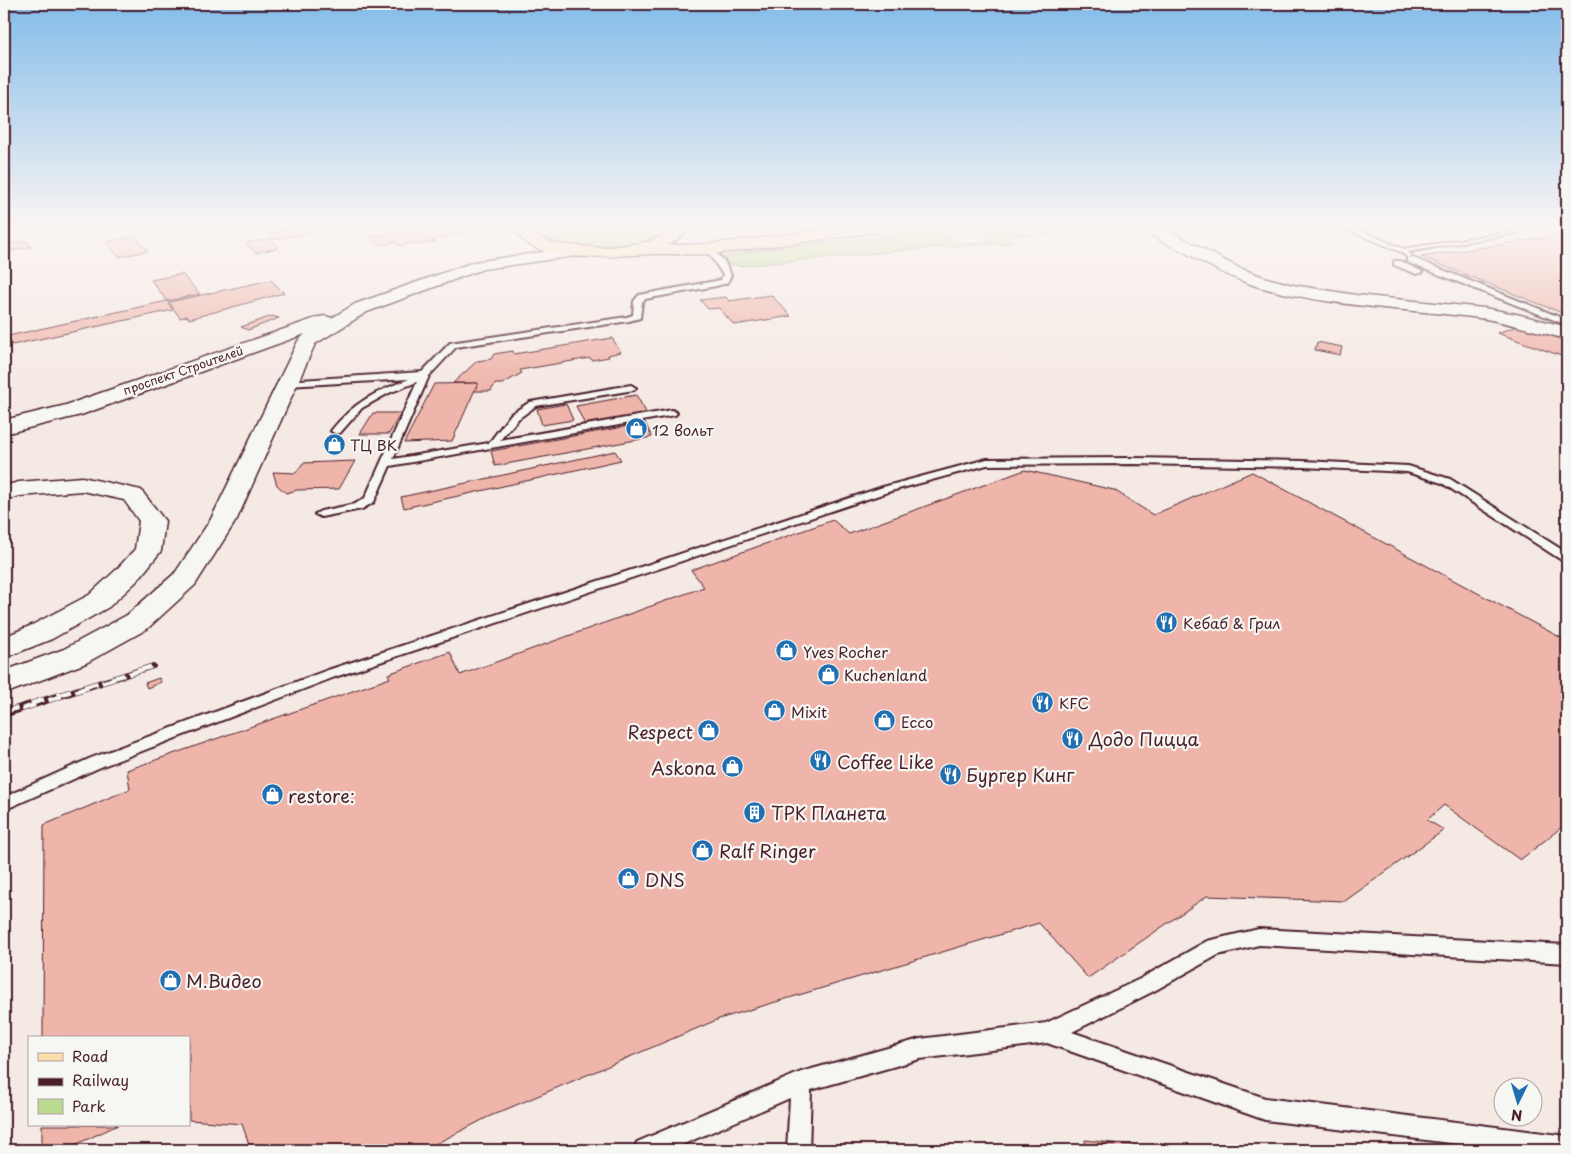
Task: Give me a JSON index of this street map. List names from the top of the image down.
{
  "streets": {
    "main road": ["проспект Строителей"]
  },
  "places": {
    "shop": [
      "12 вольт",
      "ТЦ ВК",
      "Yves Rocher",
      "Kuchenland",
      "Mixit",
      "Ecco",
      "Respect",
      "Askona",
      "restore:",
      "Ralf Ringer",
      "DNS",
      "М.Видео"
    ],
    "restaurant": [
      "Кeбаб & Грил",
      "KFC",
      "Додо Пицца",
      "Coffee Like",
      "Бургер Кинг"
    ],
    "building": ["ТРК Планета"]
  },
  "legend": ["Road", "Railway", "Park"],
  "north": "bottom"
}
